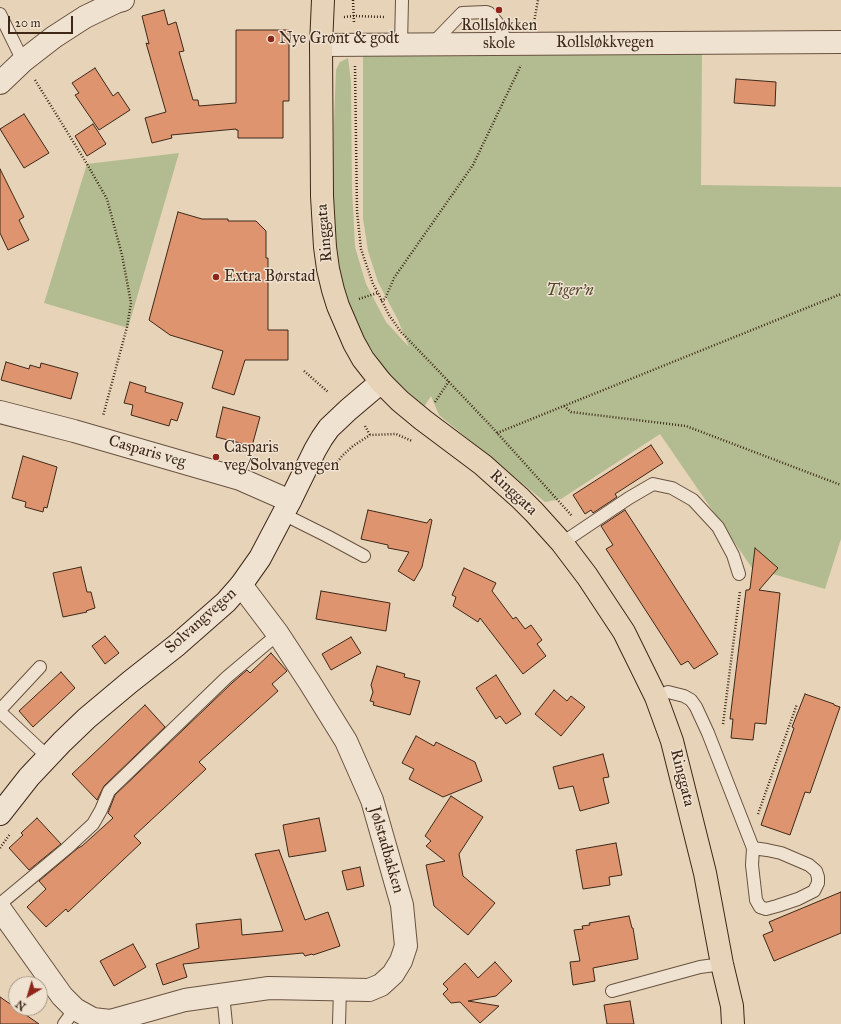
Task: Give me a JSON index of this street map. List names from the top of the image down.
{
  "streets": {
    "main road": ["Ringgata"],
    "street": [
      "Rollsløkkvegen",
      "Casparis veg",
      "Solvangvegen",
      "Jølstadbakken"
    ]
  },
  "crossings": [
    ["Rollsløkkvegen", "Ringgata"],
    ["Ringgata", "Solvangvegen"],
    ["Casparis veg", "Solvangvegen"],
    ["Solvangvegen", "Jølstadbakken"]
  ],
  "parks": ["Tiger'n"],
  "places": [
    "Rollsløkken skole",
    "Nye Grønt & godt",
    "Extra Børstad",
    "Casparis veg/Solvangvegen"
  ],
  "scale_bar": "20 m",
  "north": "bottom left"
}
